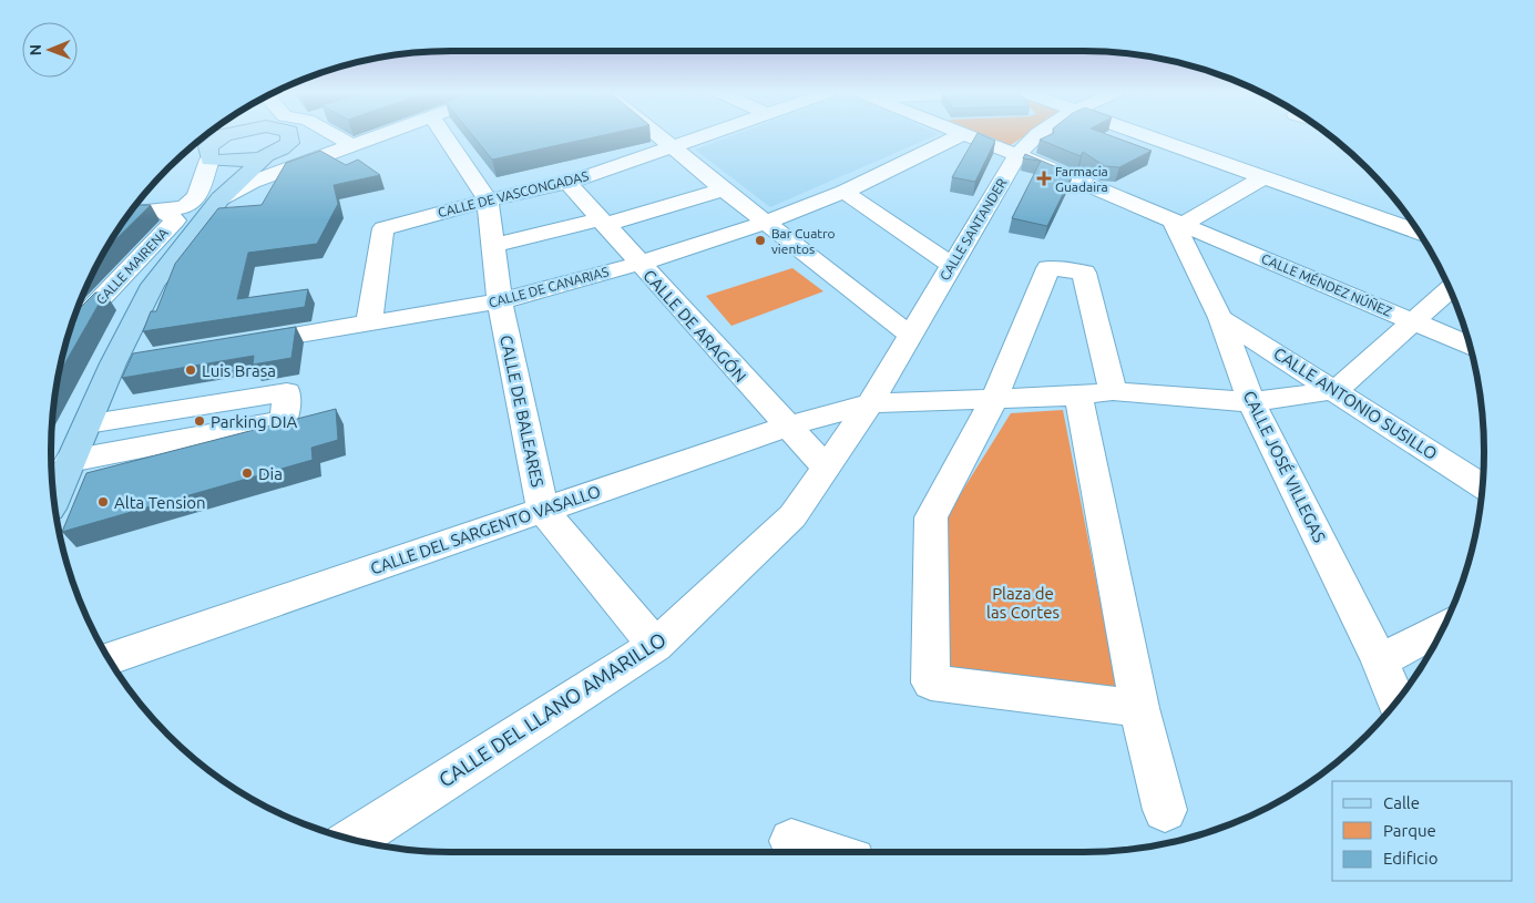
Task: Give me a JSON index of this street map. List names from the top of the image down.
{
  "streets": {
    "street": [
      "CALLE DE VASCONGADAS",
      "CALLE SANTANDER",
      "CALLE MAIRENA",
      "CALLE MÉNDEZ NÚÑEZ",
      "CALLE DE CANARIAS",
      "CALLE DE ARAGÓN",
      "CALLE ANTONIO SUSILLO",
      "CALLE DE BALEARES",
      "CALLE JOSÉ VILLEGAS",
      "CALLE DEL SARGENTO VASALLO",
      "CALLE DEL LLANO AMARILLO"
    ]
  },
  "crossings": [
    ["CALLE DE VASCONGADAS", "CALLE DE CANARIAS"],
    ["CALLE DE VASCONGADAS", "CALLE DE ARAGÓN"],
    ["CALLE DE VASCONGADAS", "CALLE DE BALEARES"],
    ["CALLE SANTANDER", "CALLE MÉNDEZ NÚÑEZ"],
    ["CALLE SANTANDER", "CALLE DEL SARGENTO VASALLO"],
    ["CALLE SANTANDER", "CALLE DEL LLANO AMARILLO"],
    ["CALLE MÉNDEZ NÚÑEZ", "CALLE DE CANARIAS"],
    ["CALLE MÉNDEZ NÚÑEZ", "CALLE JOSÉ VILLEGAS"],
    ["CALLE DE CANARIAS", "CALLE DE ARAGÓN"],
    ["CALLE DE CANARIAS", "CALLE DE BALEARES"],
    ["CALLE DE ARAGÓN", "CALLE DEL SARGENTO VASALLO"],
    ["CALLE DE ARAGÓN", "CALLE DEL LLANO AMARILLO"],
    ["CALLE ANTONIO SUSILLO", "CALLE JOSÉ VILLEGAS"],
    ["CALLE ANTONIO SUSILLO", "CALLE DEL SARGENTO VASALLO"],
    ["CALLE DE BALEARES", "CALLE DEL SARGENTO VASALLO"],
    ["CALLE DE BALEARES", "CALLE DEL LLANO AMARILLO"],
    ["CALLE JOSÉ VILLEGAS", "CALLE DEL SARGENTO VASALLO"],
    ["CALLE DEL SARGENTO VASALLO", "CALLE DEL LLANO AMARILLO"]
  ],
  "parks": ["Plaza de las Cortes"],
  "places": {
    "health": ["Farmacia Guadaira"],
    "other": [
      "Bar Cuatro vientos",
      "Luis Brasa",
      "Parking DIA",
      "Dia",
      "Alta Tension"
    ]
  },
  "legend": ["Calle", "Parque", "Edificio"],
  "north": "left"
}
